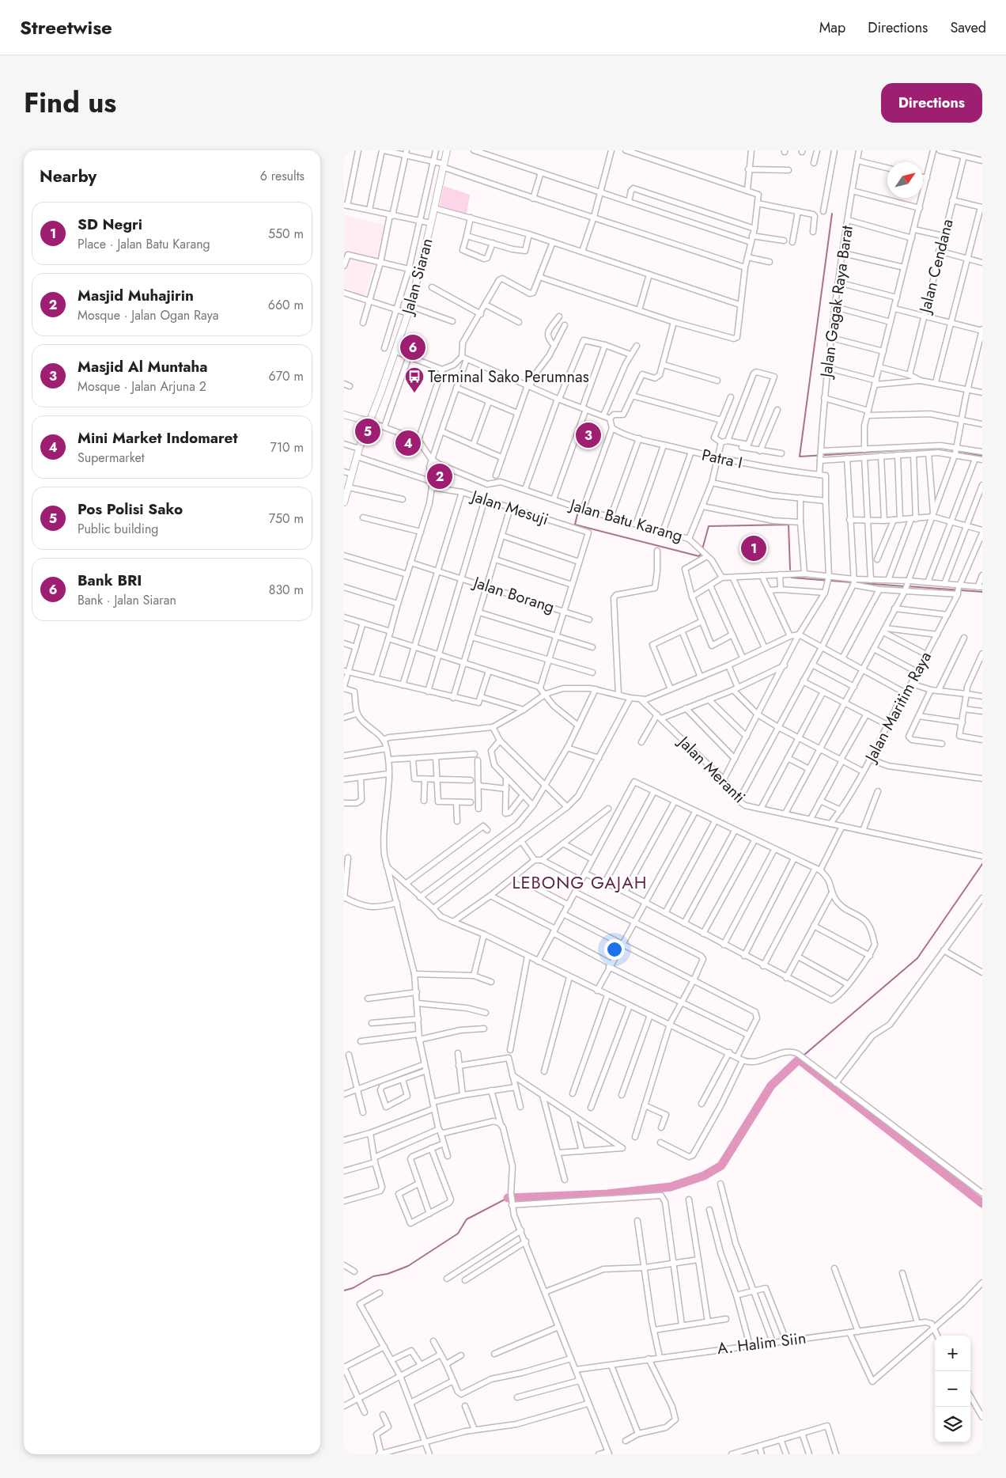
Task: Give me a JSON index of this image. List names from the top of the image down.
{
  "streets": {
    "street": [
      "Jalan Cendana",
      "Jalan Siaran",
      "Jalan Gagak Raya Barat",
      "Patra I",
      "Jalan Mesuji",
      "Jalan Batu Karang",
      "Jalan Borang",
      "Jalan Maritim Raya",
      "Jalan Meranti",
      "A. Halim Siin"
    ]
  },
  "crossings": [
    ["Jalan Siaran", "Jalan Mesuji"],
    ["Jalan Maritim Raya", "Jalan Meranti"]
  ],
  "districts": ["LEBONG GAJAH"],
  "places": {
    "bus stop": ["Terminal Sako Perumnas"]
  },
  "north": "top right",
  "page": {
    "header": "Streetwise",
    "nav": ["Map", "Directions", "Saved"],
    "title": "Find us",
    "buttons": "Directions",
    "heading": ["Nearby", "6 results"],
    "list": [
      {
        "mark": "1",
        "name": "SD Negri",
        "note": "Place · Jalan Batu Karang",
        "value": "550 m"
      },
      {
        "mark": "2",
        "name": "Masjid Muhajirin",
        "note": "Mosque · Jalan Ogan Raya",
        "value": "660 m"
      },
      {
        "mark": "3",
        "name": "Masjid Al Muntaha",
        "note": "Mosque · Jalan Arjuna 2",
        "value": "670 m"
      },
      {
        "mark": "4",
        "name": "Mini Market Indomaret",
        "note": "Supermarket",
        "value": "710 m"
      },
      {
        "mark": "5",
        "name": "Pos Polisi Sako",
        "note": "Public building",
        "value": "750 m"
      },
      {
        "mark": "6",
        "name": "Bank BRI",
        "note": "Bank · Jalan Siaran",
        "value": "830 m"
      }
    ],
    "pins": [
      "6",
      "5",
      "3",
      "4",
      "2",
      "1"
    ],
    "map_buttons": ["+", "−"]
  }
}
